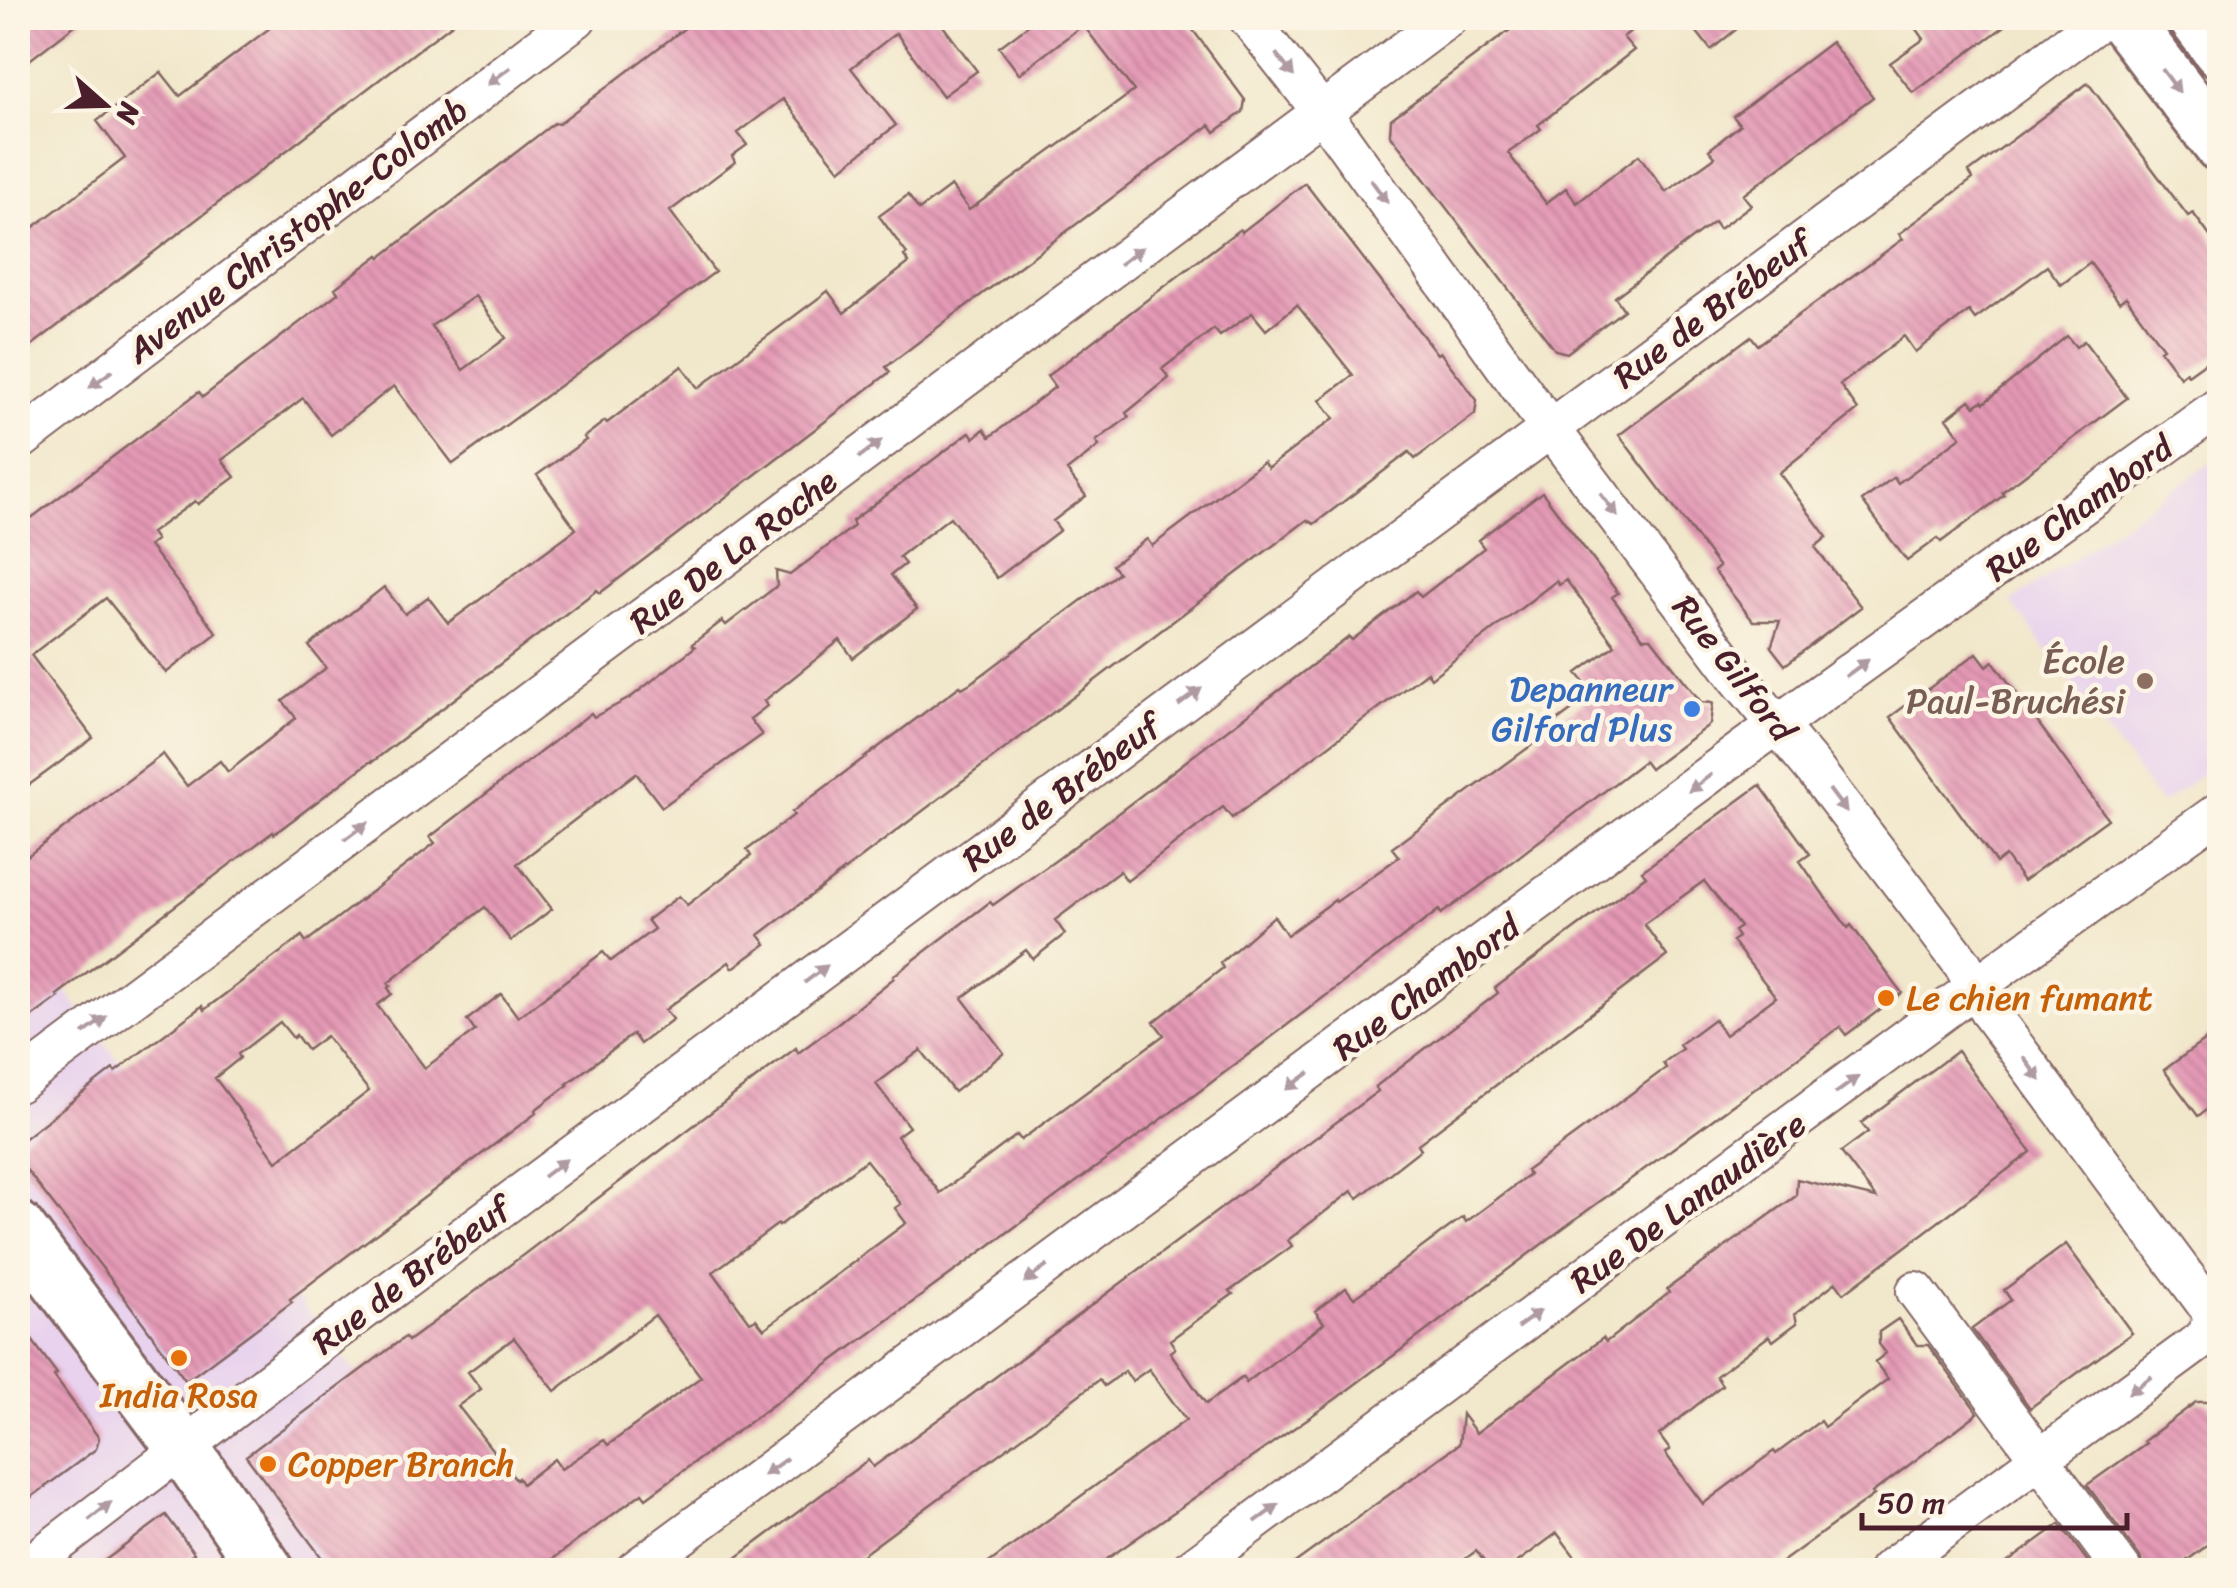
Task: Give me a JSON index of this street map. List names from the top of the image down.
{
  "streets": {
    "street": [
      "Avenue Christophe-Colomb",
      "Rue de Brébeuf",
      "Rue Chambord",
      "Rue De La Roche",
      "Rue Gilford",
      "Rue De Lanaudière"
    ]
  },
  "crossings": [
    ["Rue de Brébeuf", "Rue Gilford"],
    ["Rue Chambord", "Rue Gilford"],
    ["Rue De La Roche", "Rue Gilford"],
    ["Rue Gilford", "Rue De Lanaudière"]
  ],
  "one_way": [
    "Avenue Christophe-Colomb",
    "Rue de Brébeuf",
    "Rue De La Roche",
    "Rue Gilford",
    "Rue De Lanaudière"
  ],
  "places": [
    "École Paul-Bruchési",
    "Depanneur Gilford Plus",
    "Le chien fumant",
    "India Rosa",
    "Copper Branch"
  ],
  "scale_bar": "50 m",
  "north": "right"
}
